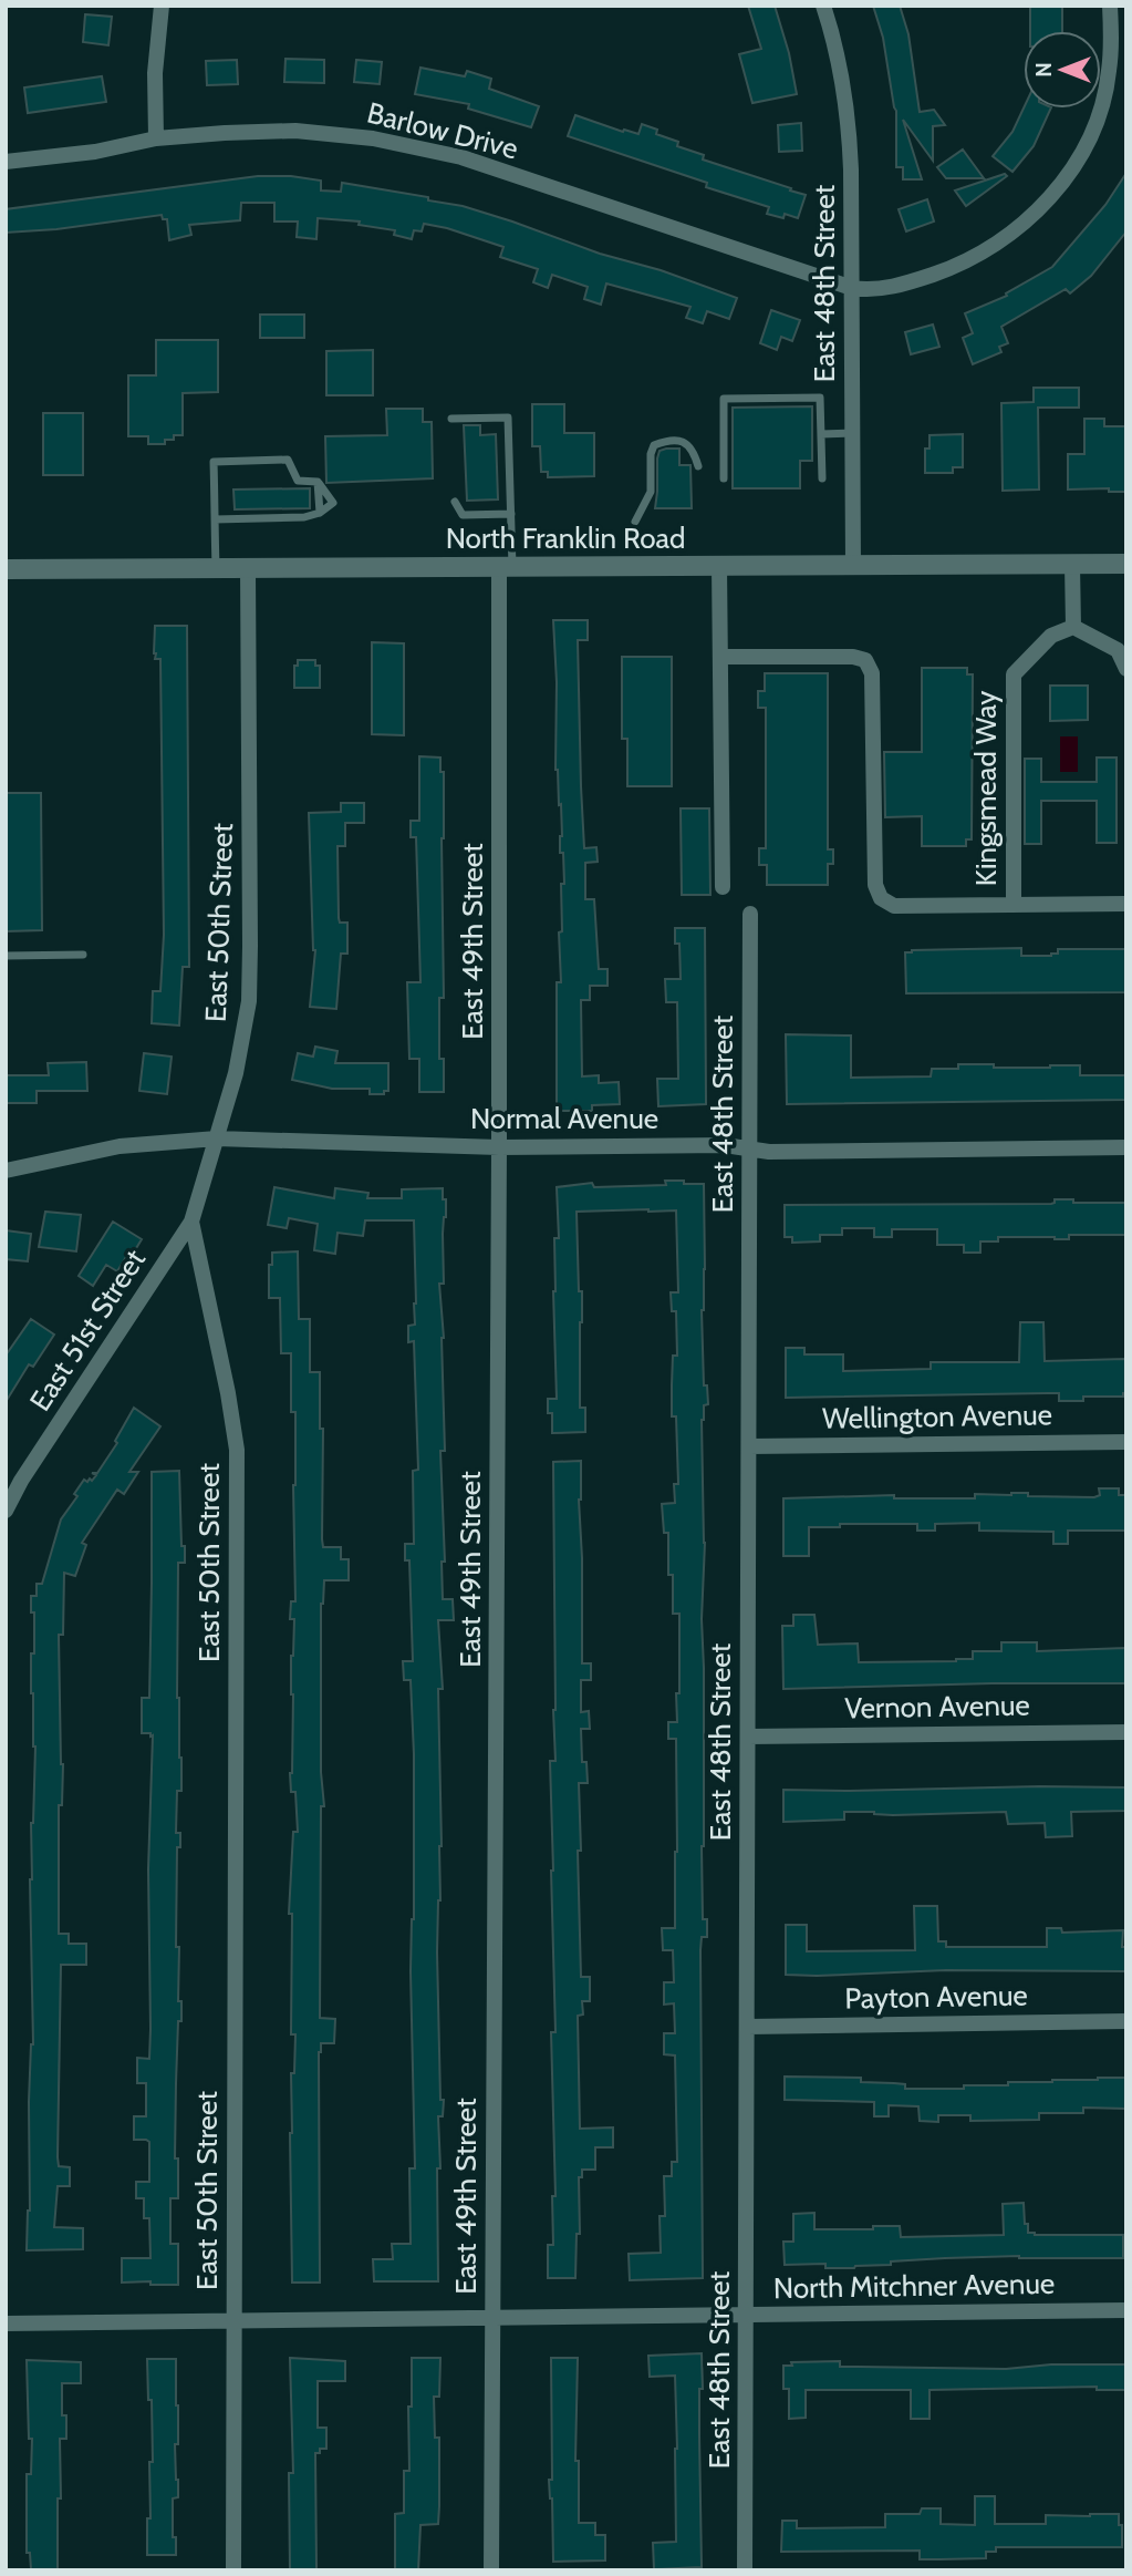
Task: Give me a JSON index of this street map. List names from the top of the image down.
{
  "streets": {
    "main road": ["North Franklin Road"],
    "street": [
      "Barlow Drive",
      "East 48th Street",
      "Kingsmead Way",
      "East 50th Street",
      "East 49th Street",
      "Normal Avenue",
      "East 51st Street",
      "Wellington Avenue",
      "Vernon Avenue",
      "Payton Avenue",
      "North Mitchner Avenue"
    ]
  },
  "crossings": [
    ["Barlow Drive", "East 48th Street"],
    ["East 48th Street", "North Franklin Road"],
    ["East 48th Street", "Normal Avenue"],
    ["East 48th Street", "Wellington Avenue"],
    ["East 48th Street", "Vernon Avenue"],
    ["East 48th Street", "Payton Avenue"],
    ["East 48th Street", "North Mitchner Avenue"],
    ["North Franklin Road", "East 50th Street"],
    ["North Franklin Road", "East 49th Street"],
    ["East 50th Street", "Normal Avenue"],
    ["East 50th Street", "East 51st Street"],
    ["East 50th Street", "North Mitchner Avenue"],
    ["East 49th Street", "Normal Avenue"],
    ["East 49th Street", "North Mitchner Avenue"]
  ],
  "north": "left"
}
